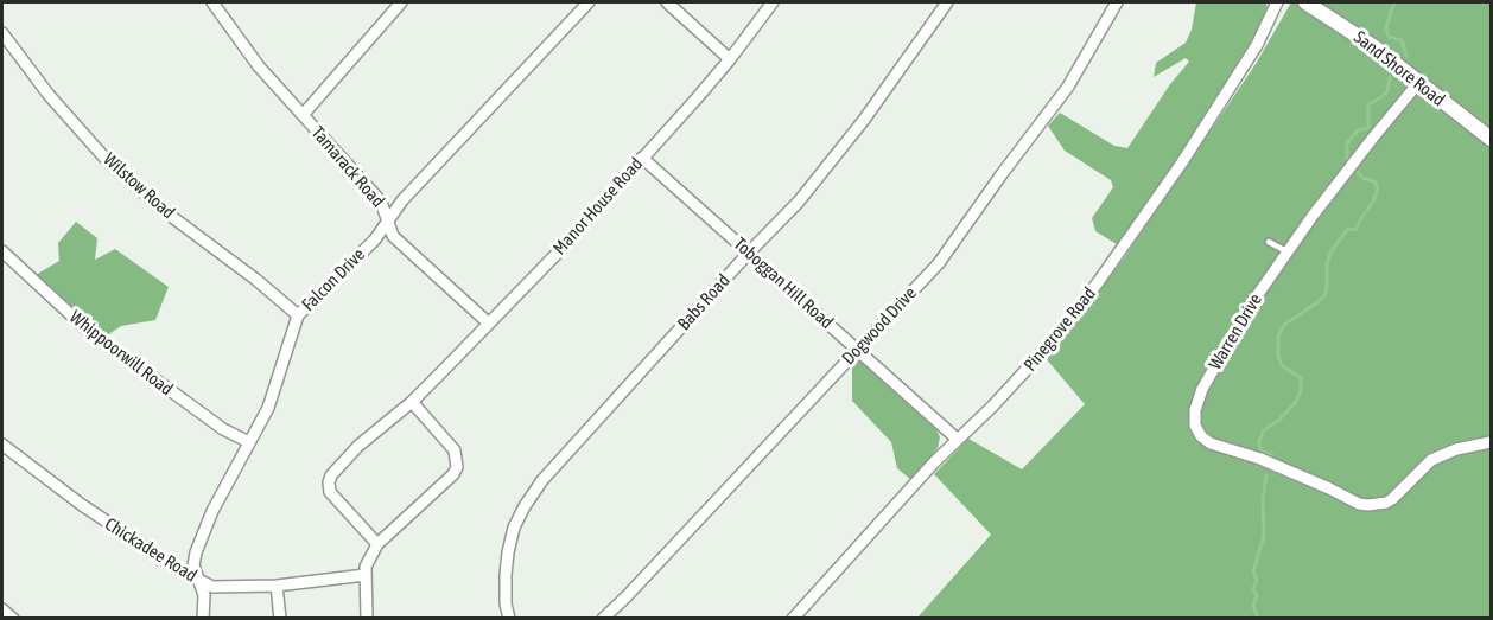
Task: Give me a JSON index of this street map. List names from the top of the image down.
{
  "streets": {
    "street": [
      "Sand Shore Road",
      "Tamarack Road",
      "Wilstow Road",
      "Manor House Road",
      "Falcon Drive",
      "Toboggan Hill Road",
      "Babs Road",
      "Dogwood Drive",
      "Pinegrove Road",
      "Warren Drive",
      "Whippoorwill Road",
      "Chickadee Road"
    ]
  },
  "crossings": [
    ["Sand Shore Road", "Warren Drive"],
    ["Tamarack Road", "Manor House Road"],
    ["Tamarack Road", "Falcon Drive"],
    ["Wilstow Road", "Falcon Drive"],
    ["Manor House Road", "Toboggan Hill Road"],
    ["Falcon Drive", "Whippoorwill Road"],
    ["Falcon Drive", "Chickadee Road"],
    ["Toboggan Hill Road", "Babs Road"],
    ["Toboggan Hill Road", "Dogwood Drive"],
    ["Toboggan Hill Road", "Pinegrove Road"]
  ]
}
